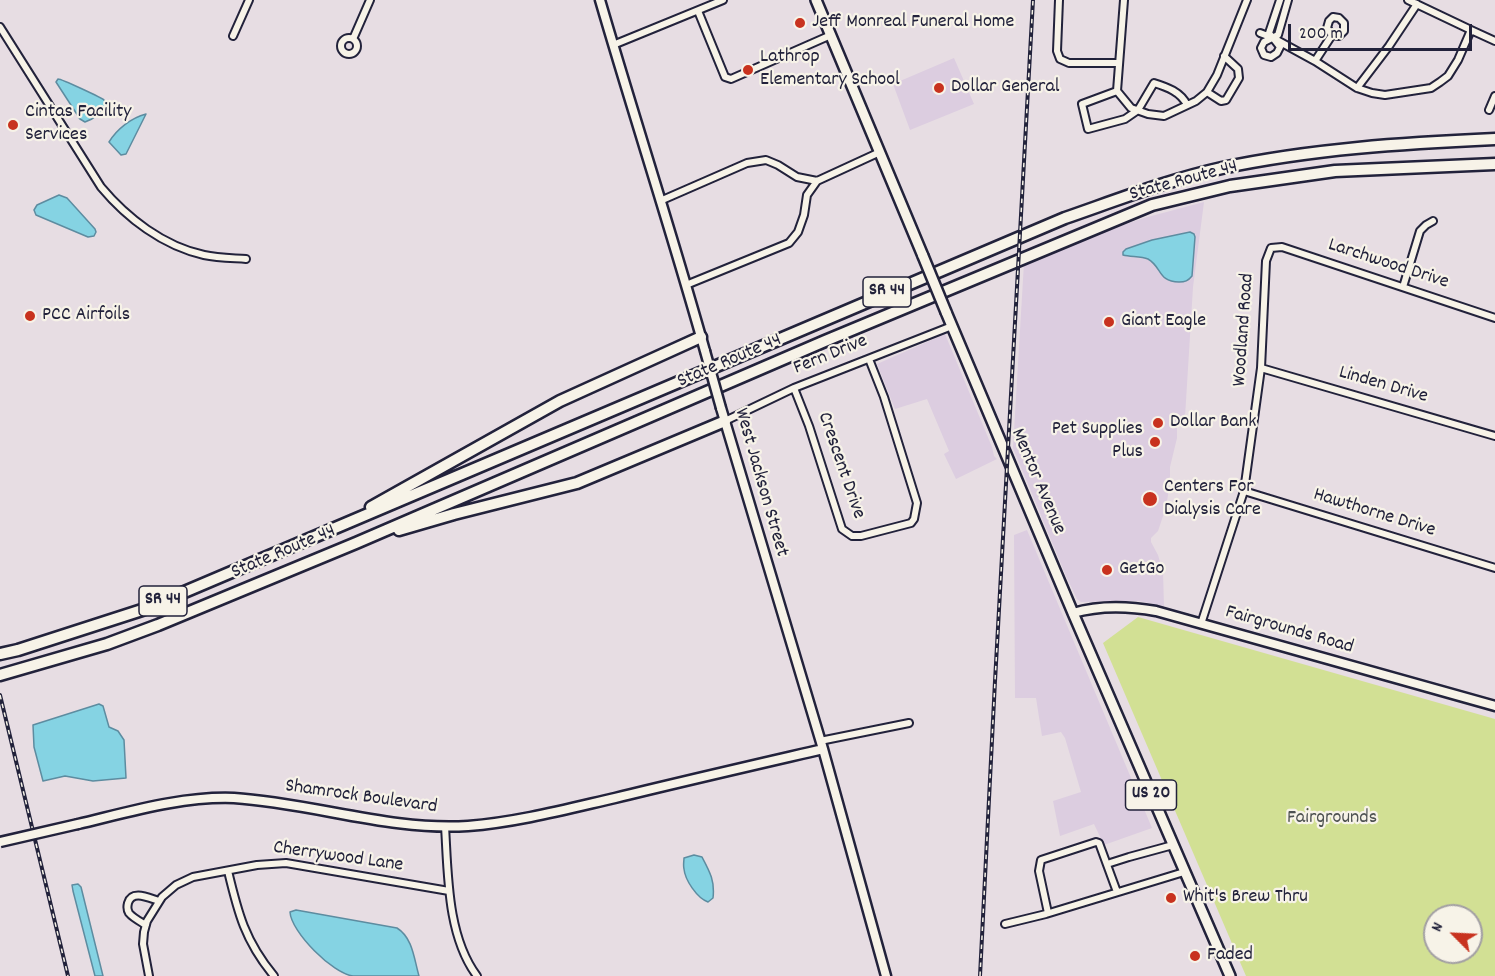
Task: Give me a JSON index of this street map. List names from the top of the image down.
{
  "streets": {
    "highway": ["State Route 44", "SR 44"],
    "main road": ["Mentor Avenue", "US 20"],
    "street": [
      "Larchwood Drive",
      "Woodland Road",
      "Fern Drive",
      "Linden Drive",
      "Crescent Drive",
      "West Jackson Street",
      "Hawthorne Drive",
      "Fairgrounds Road",
      "Shamrock Boulevard",
      "Cherrywood Lane"
    ]
  },
  "crossings": [
    ["Larchwood Drive", "Woodland Road"],
    ["Woodland Road", "Linden Drive"],
    ["Woodland Road", "Hawthorne Drive"],
    ["Woodland Road", "Fairgrounds Road"],
    ["Fern Drive", "Crescent Drive"],
    ["Fern Drive", "Mentor Avenue"],
    ["Fern Drive", "West Jackson Street"],
    ["Mentor Avenue", "Fairgrounds Road"],
    ["West Jackson Street", "Shamrock Boulevard"]
  ],
  "parks": ["Fairgrounds"],
  "places": [
    "Jeff Monreal Funeral Home",
    "Lathrop Elementary School",
    "Dollar General",
    "Cintas Facility Services",
    "PCC Airfoils",
    "Giant Eagle",
    "Dollar Bank",
    "Pet Supplies Plus",
    "Centers For Dialysis Care",
    "GetGo",
    "Whit's Brew Thru",
    "Faded"
  ],
  "scale_bar": "200 m",
  "north": "top left"
}
